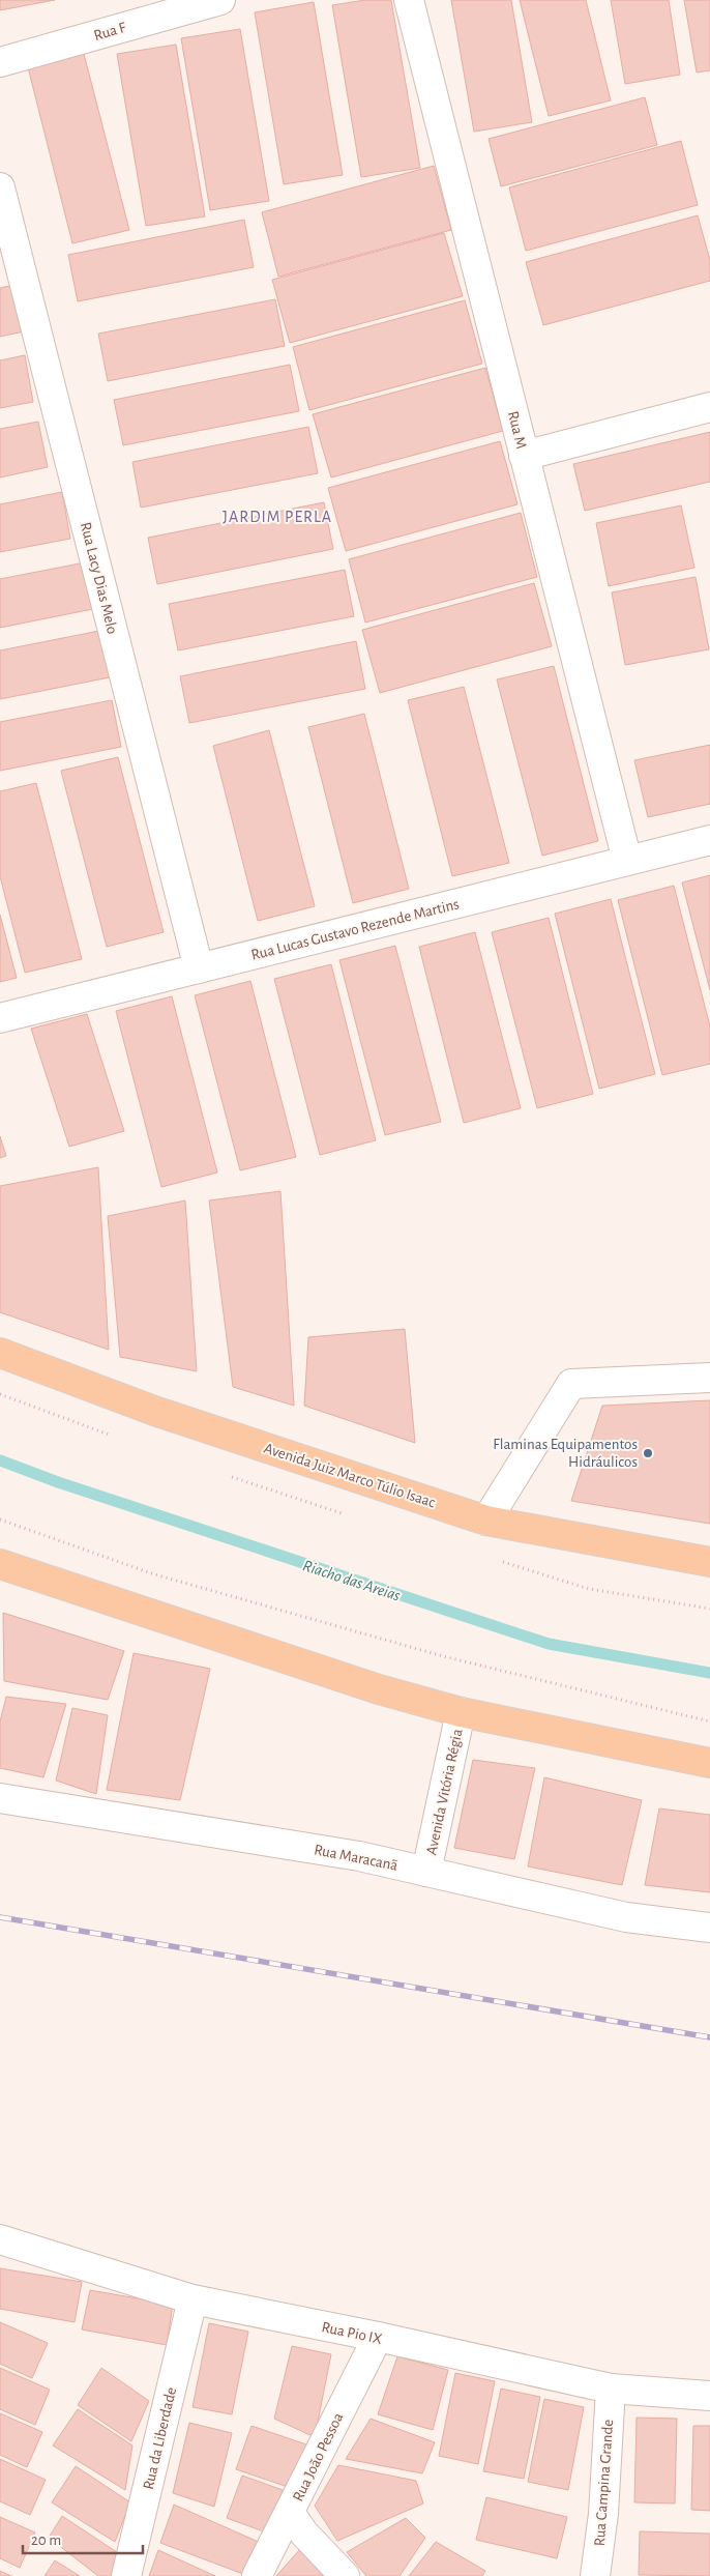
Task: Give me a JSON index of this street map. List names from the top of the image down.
{
  "streets": {
    "main road": ["Avenida Juiz Marco Túlio Isaac"],
    "street": [
      "Rua F",
      "Rua M",
      "Rua Lacy Dias Melo",
      "Rua Lucas Gustavo Rezende Martins",
      "Avenida Vitória Régia",
      "Rua Maracanã",
      "Rua Pio IX",
      "Rua da Liberdade",
      "Rua João Pessoa",
      "Rua Campina Grande"
    ]
  },
  "crossings": [
    ["Rua M", "Rua Lucas Gustavo Rezende Martins"],
    ["Rua Lacy Dias Melo", "Rua Lucas Gustavo Rezende Martins"],
    ["Avenida Vitória Régia", "Rua Maracanã"],
    ["Rua Pio IX", "Rua da Liberdade"],
    ["Rua Pio IX", "Rua João Pessoa"],
    ["Rua Pio IX", "Rua Campina Grande"]
  ],
  "districts": ["JARDIM PERLA"],
  "water": ["Riacho das Areias"],
  "places": ["Flaminas Equipamentos Hidráulicos"],
  "scale_bar": "20 m"
}
